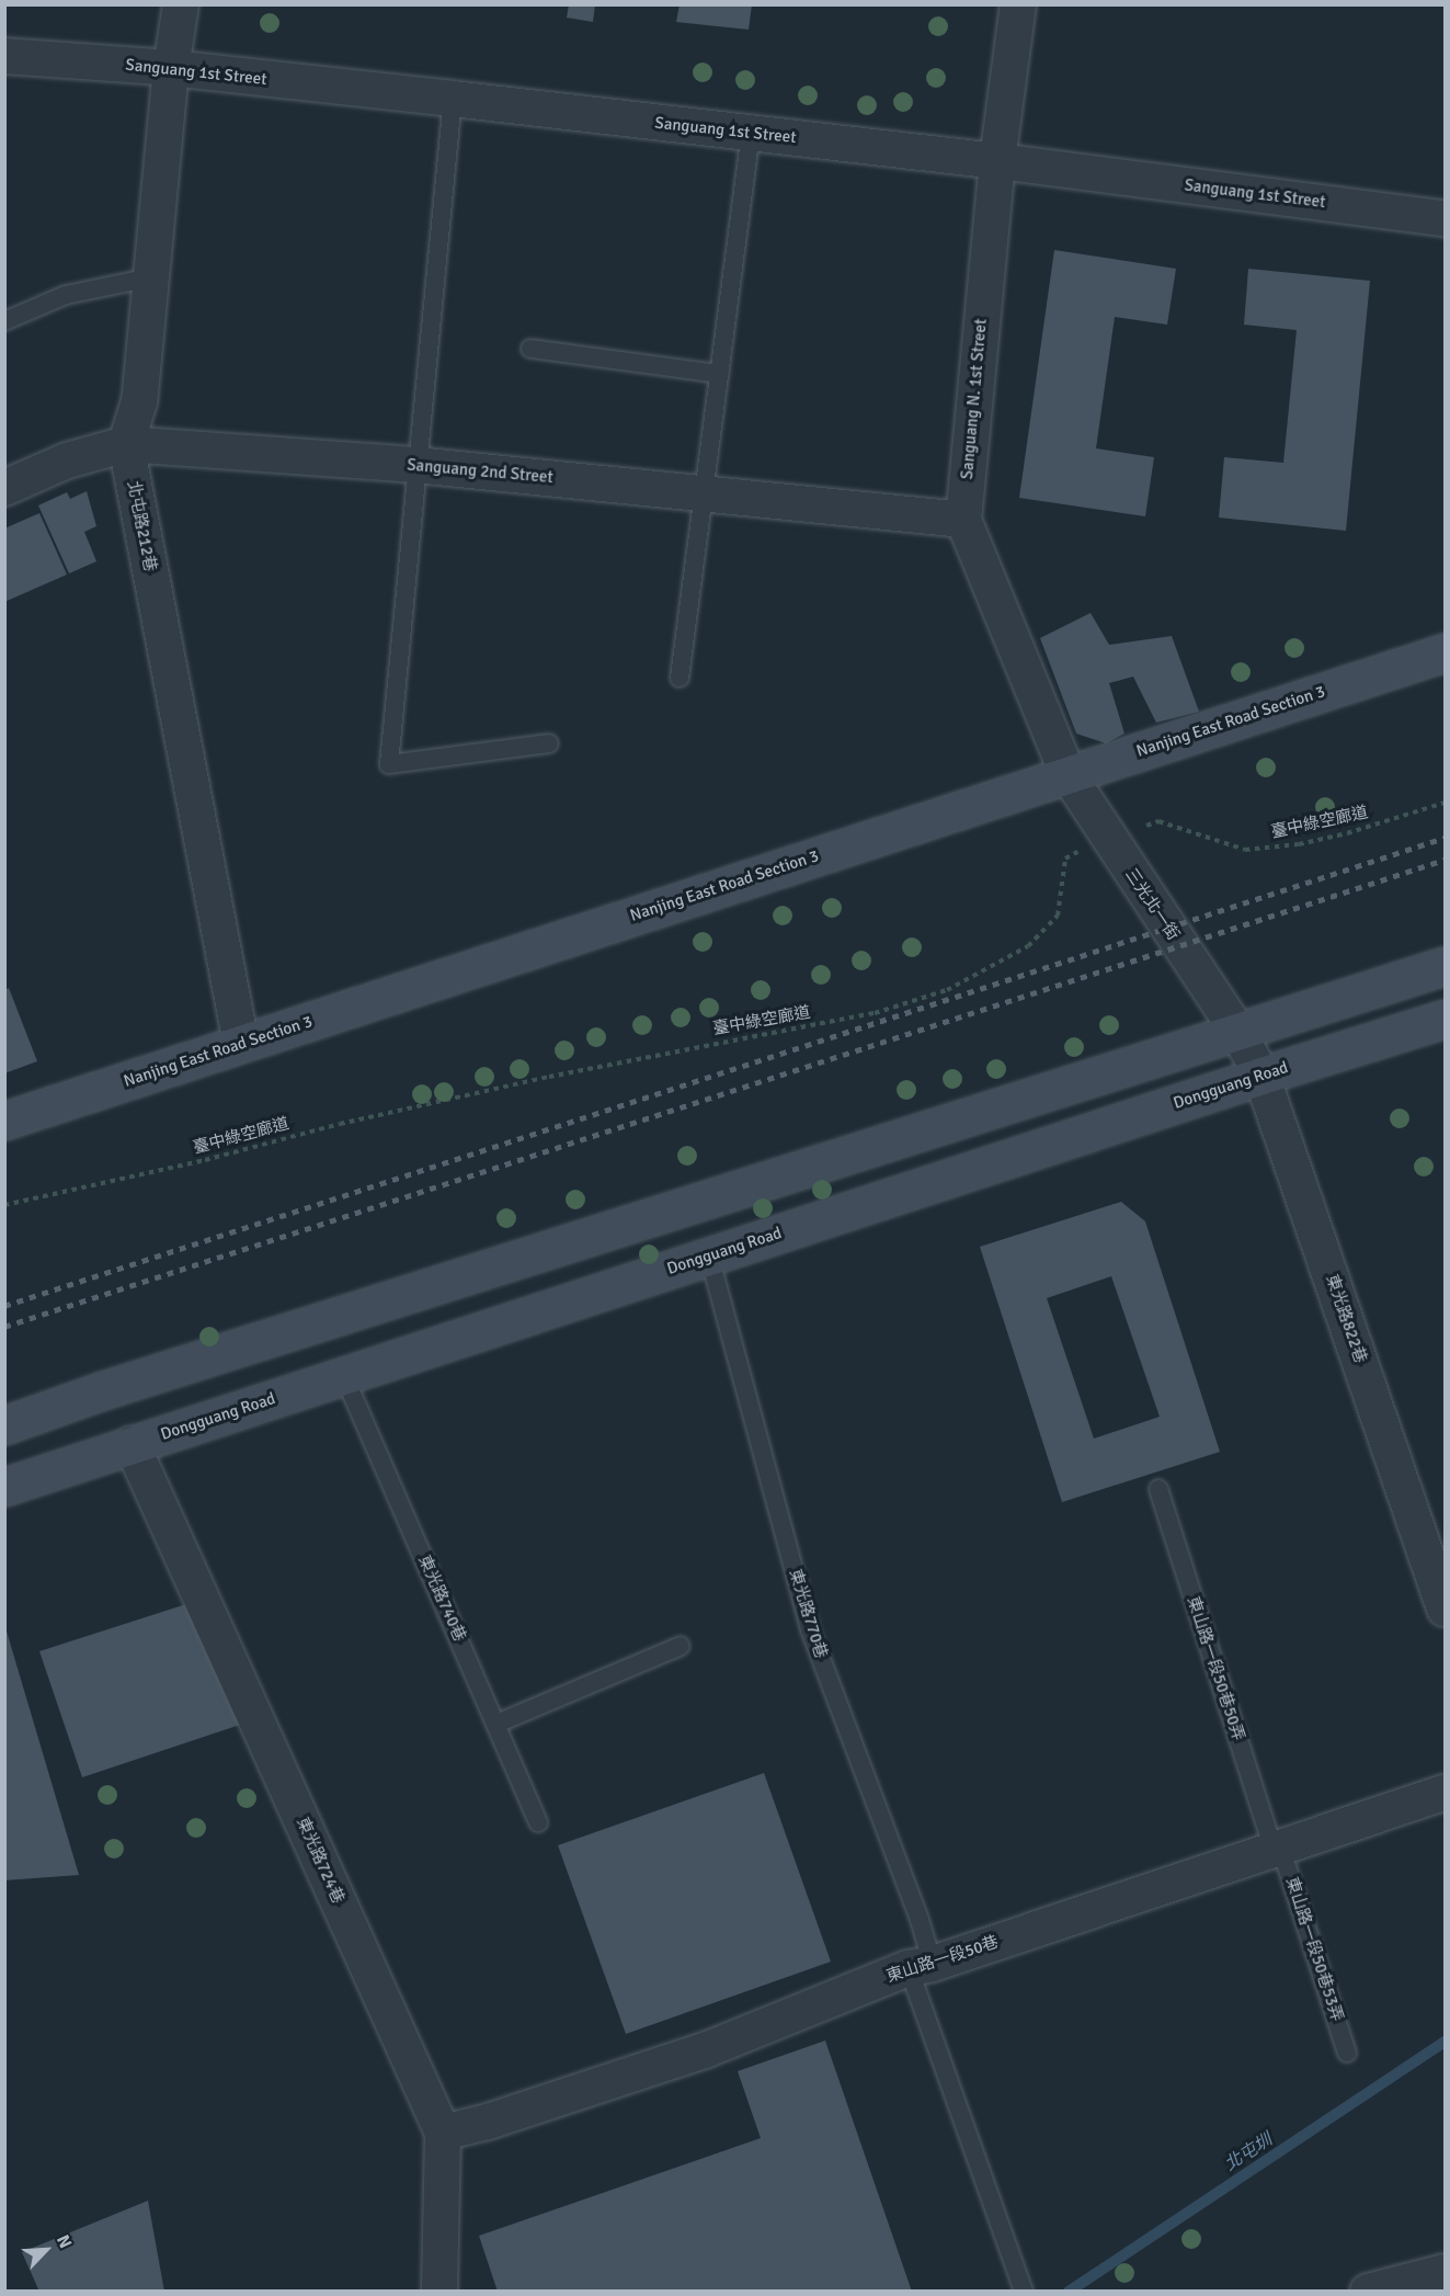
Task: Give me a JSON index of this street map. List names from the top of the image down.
{
  "streets": {
    "street": [
      "Sanguang 1st Street",
      "Sanguang N. 1st Street",
      "Sanguang 2nd Street",
      "北屯路212巷",
      "Nanjing East Road Section 3",
      "三光北一街",
      "Dongguang Road",
      "東光路822巷",
      "東光路724巷",
      "東山路一段50巷"
    ],
    "lane": [
      "東光路740巷",
      "東光路770巷",
      "東山路一段50巷50弄",
      "東山路一段50巷53弄"
    ],
    "path": ["臺中綠空廊道"]
  },
  "crossings": [
    ["Sanguang 1st Street", "Sanguang N. 1st Street"],
    ["Sanguang 1st Street", "北屯路212巷"],
    ["Sanguang N. 1st Street", "Sanguang 2nd Street"],
    ["Sanguang N. 1st Street", "Nanjing East Road Section 3"],
    ["Sanguang N. 1st Street", "三光北一街"],
    ["Sanguang 2nd Street", "北屯路212巷"],
    ["北屯路212巷", "Nanjing East Road Section 3"],
    ["Nanjing East Road Section 3", "三光北一街"],
    ["臺中綠空廊道", "三光北一街"],
    ["三光北一街", "東光路822巷"],
    ["Dongguang Road", "東光路822巷"],
    ["Dongguang Road", "東光路740巷"],
    ["Dongguang Road", "東光路770巷"],
    ["Dongguang Road", "東光路724巷"],
    ["東光路770巷", "東山路一段50巷"],
    ["東山路一段50巷50弄", "東山路一段50巷53弄"],
    ["東山路一段50巷50弄", "東山路一段50巷"],
    ["東光路724巷", "東山路一段50巷"],
    ["東山路一段50巷53弄", "東山路一段50巷"]
  ],
  "water": ["北屯圳"],
  "north": "top right"
}
